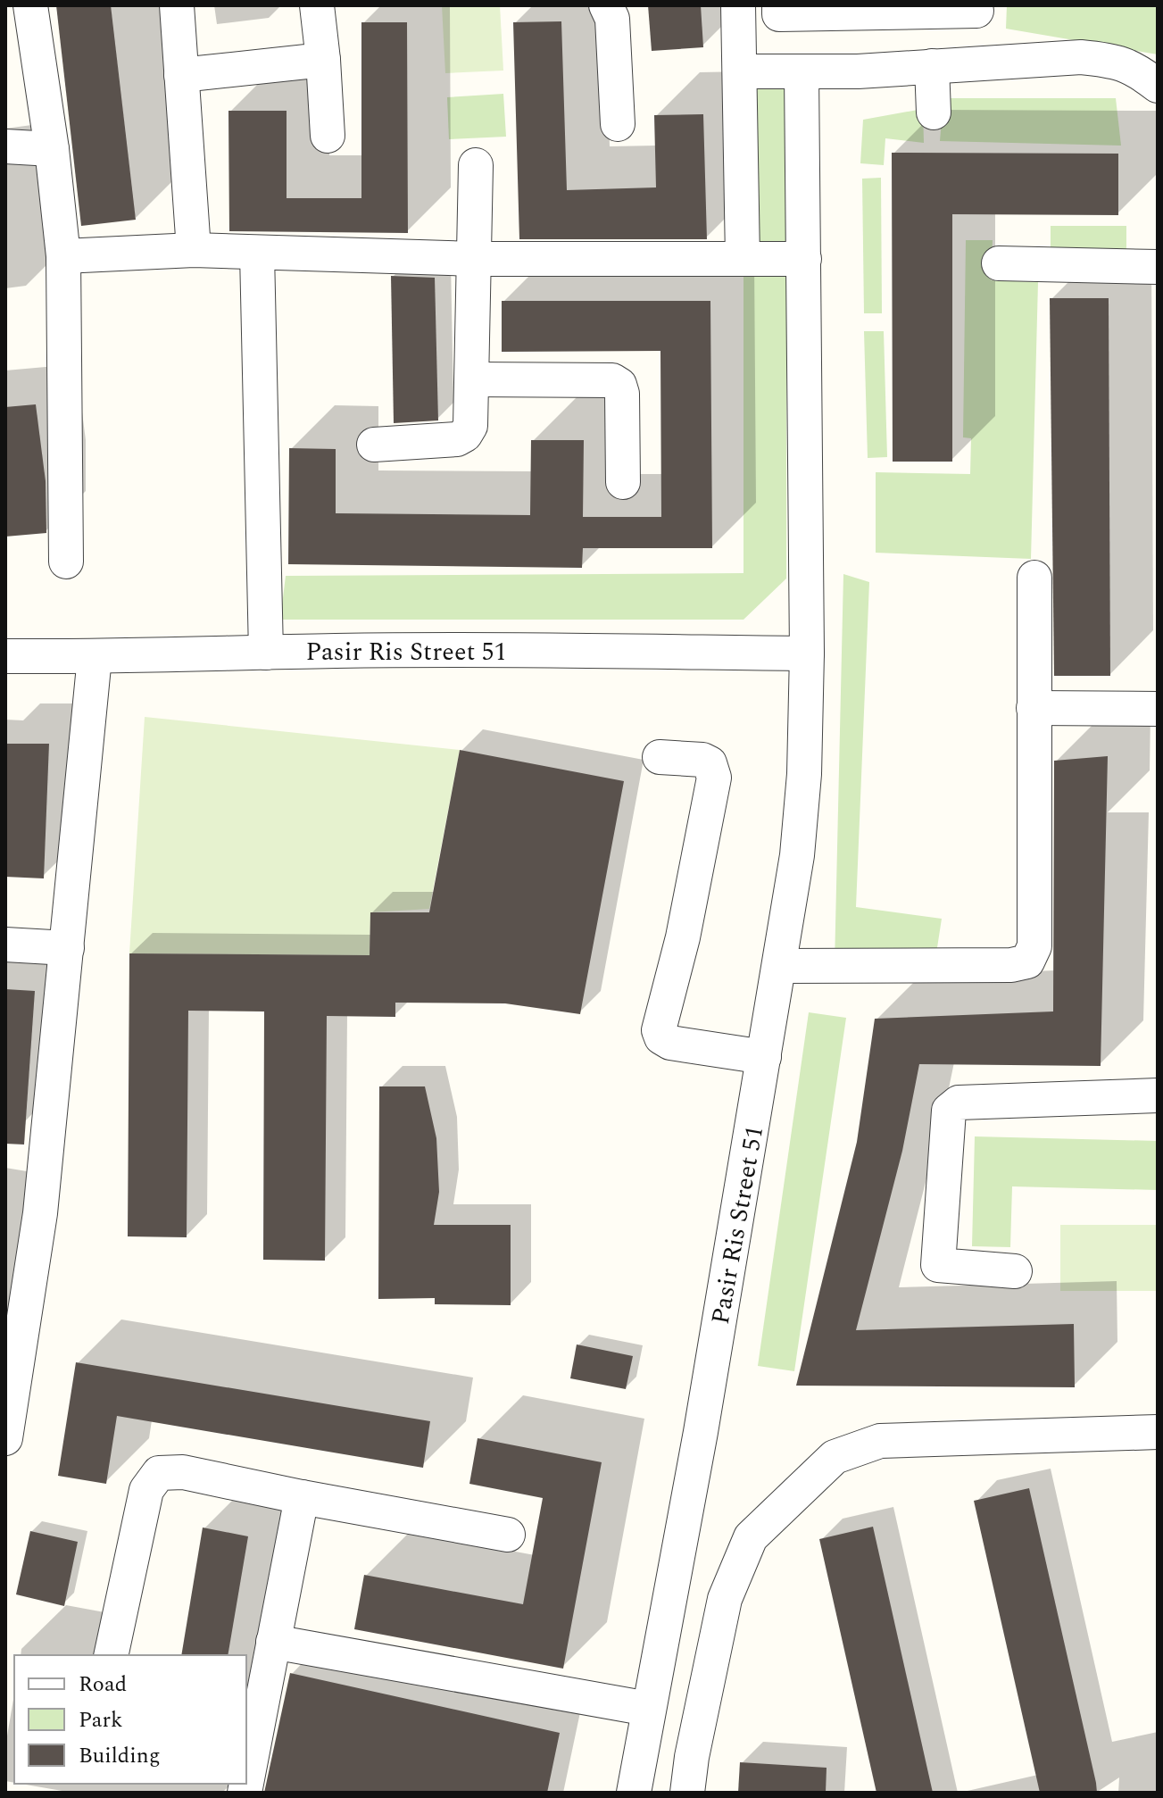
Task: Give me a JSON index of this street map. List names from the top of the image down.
{
  "streets": {
    "street": ["Pasir Ris Street 51"]
  },
  "legend": ["Road", "Park", "Building"]
}
